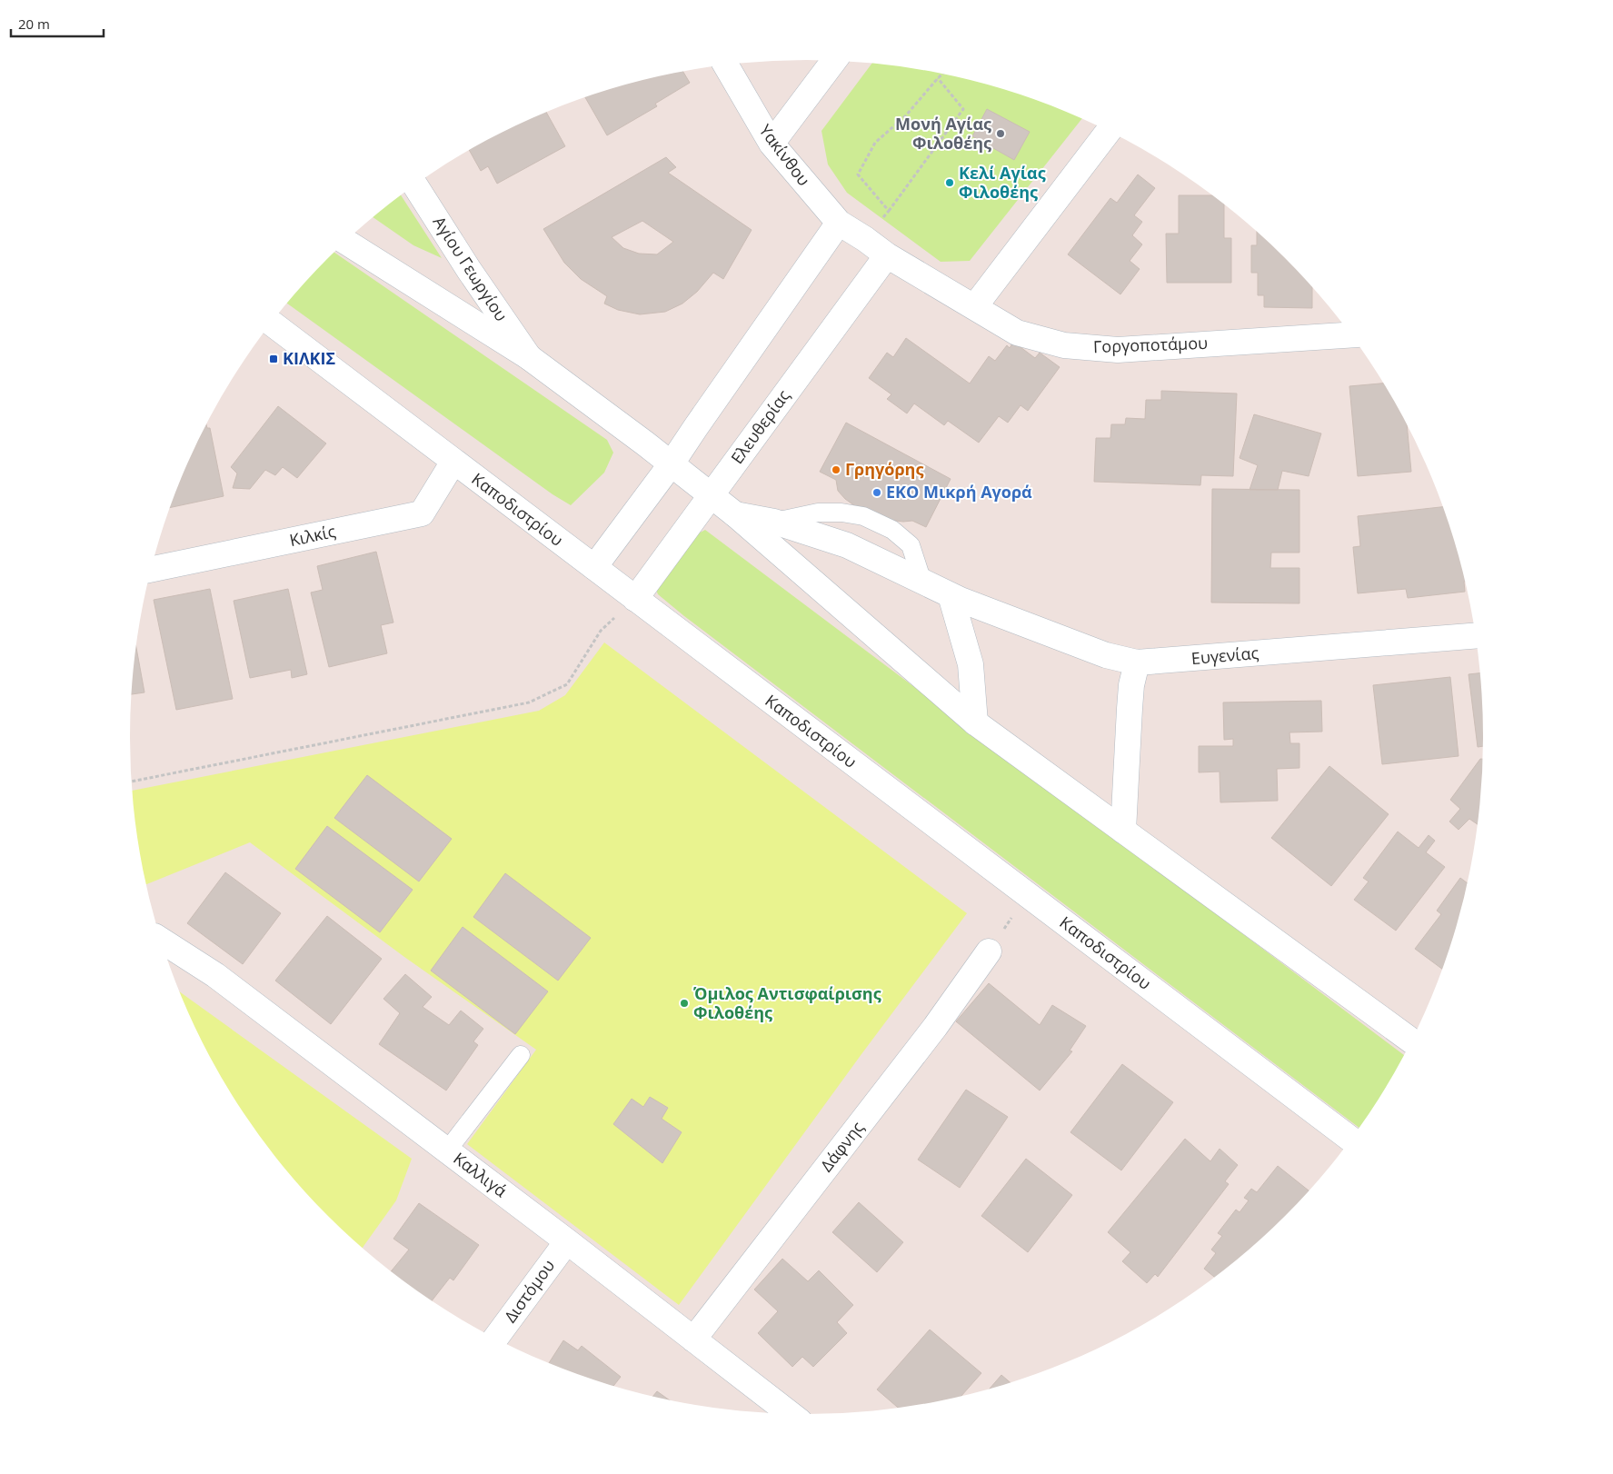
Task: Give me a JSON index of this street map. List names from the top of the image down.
{
  "streets": {
    "street": [
      "Υακίνθου",
      "Αγίου Γεωργίου",
      "Γοργοποτάμου",
      "Ελευθερίας",
      "Καποδιστρίου",
      "Κιλκίς",
      "Ευγενίας",
      "Δάφνης",
      "Καλλιγά",
      "Διστόμου"
    ]
  },
  "crossings": [
    ["Υακίνθου", "Γοργοποτάμου"],
    ["Γοργοποτάμου", "Ελευθερίας"],
    ["Ελευθερίας", "Καποδιστρίου"],
    ["Καποδιστρίου", "Κιλκίς"],
    ["Δάφνης", "Καλλιγά"],
    ["Καλλιγά", "Διστόμου"]
  ],
  "places": {
    "other": [
      "Μονή Αγίας Φιλοθέης",
      "Κελί Αγίας Φιλοθέης",
      "Γρηγόρης",
      "ΕΚΟ Μικρή Αγορά",
      "Όμιλος Αντισφαίρισης Φιλοθέης"
    ],
    "transit": ["ΚΙΛΚΙΣ"]
  },
  "scale_bar": "20 m"
}
